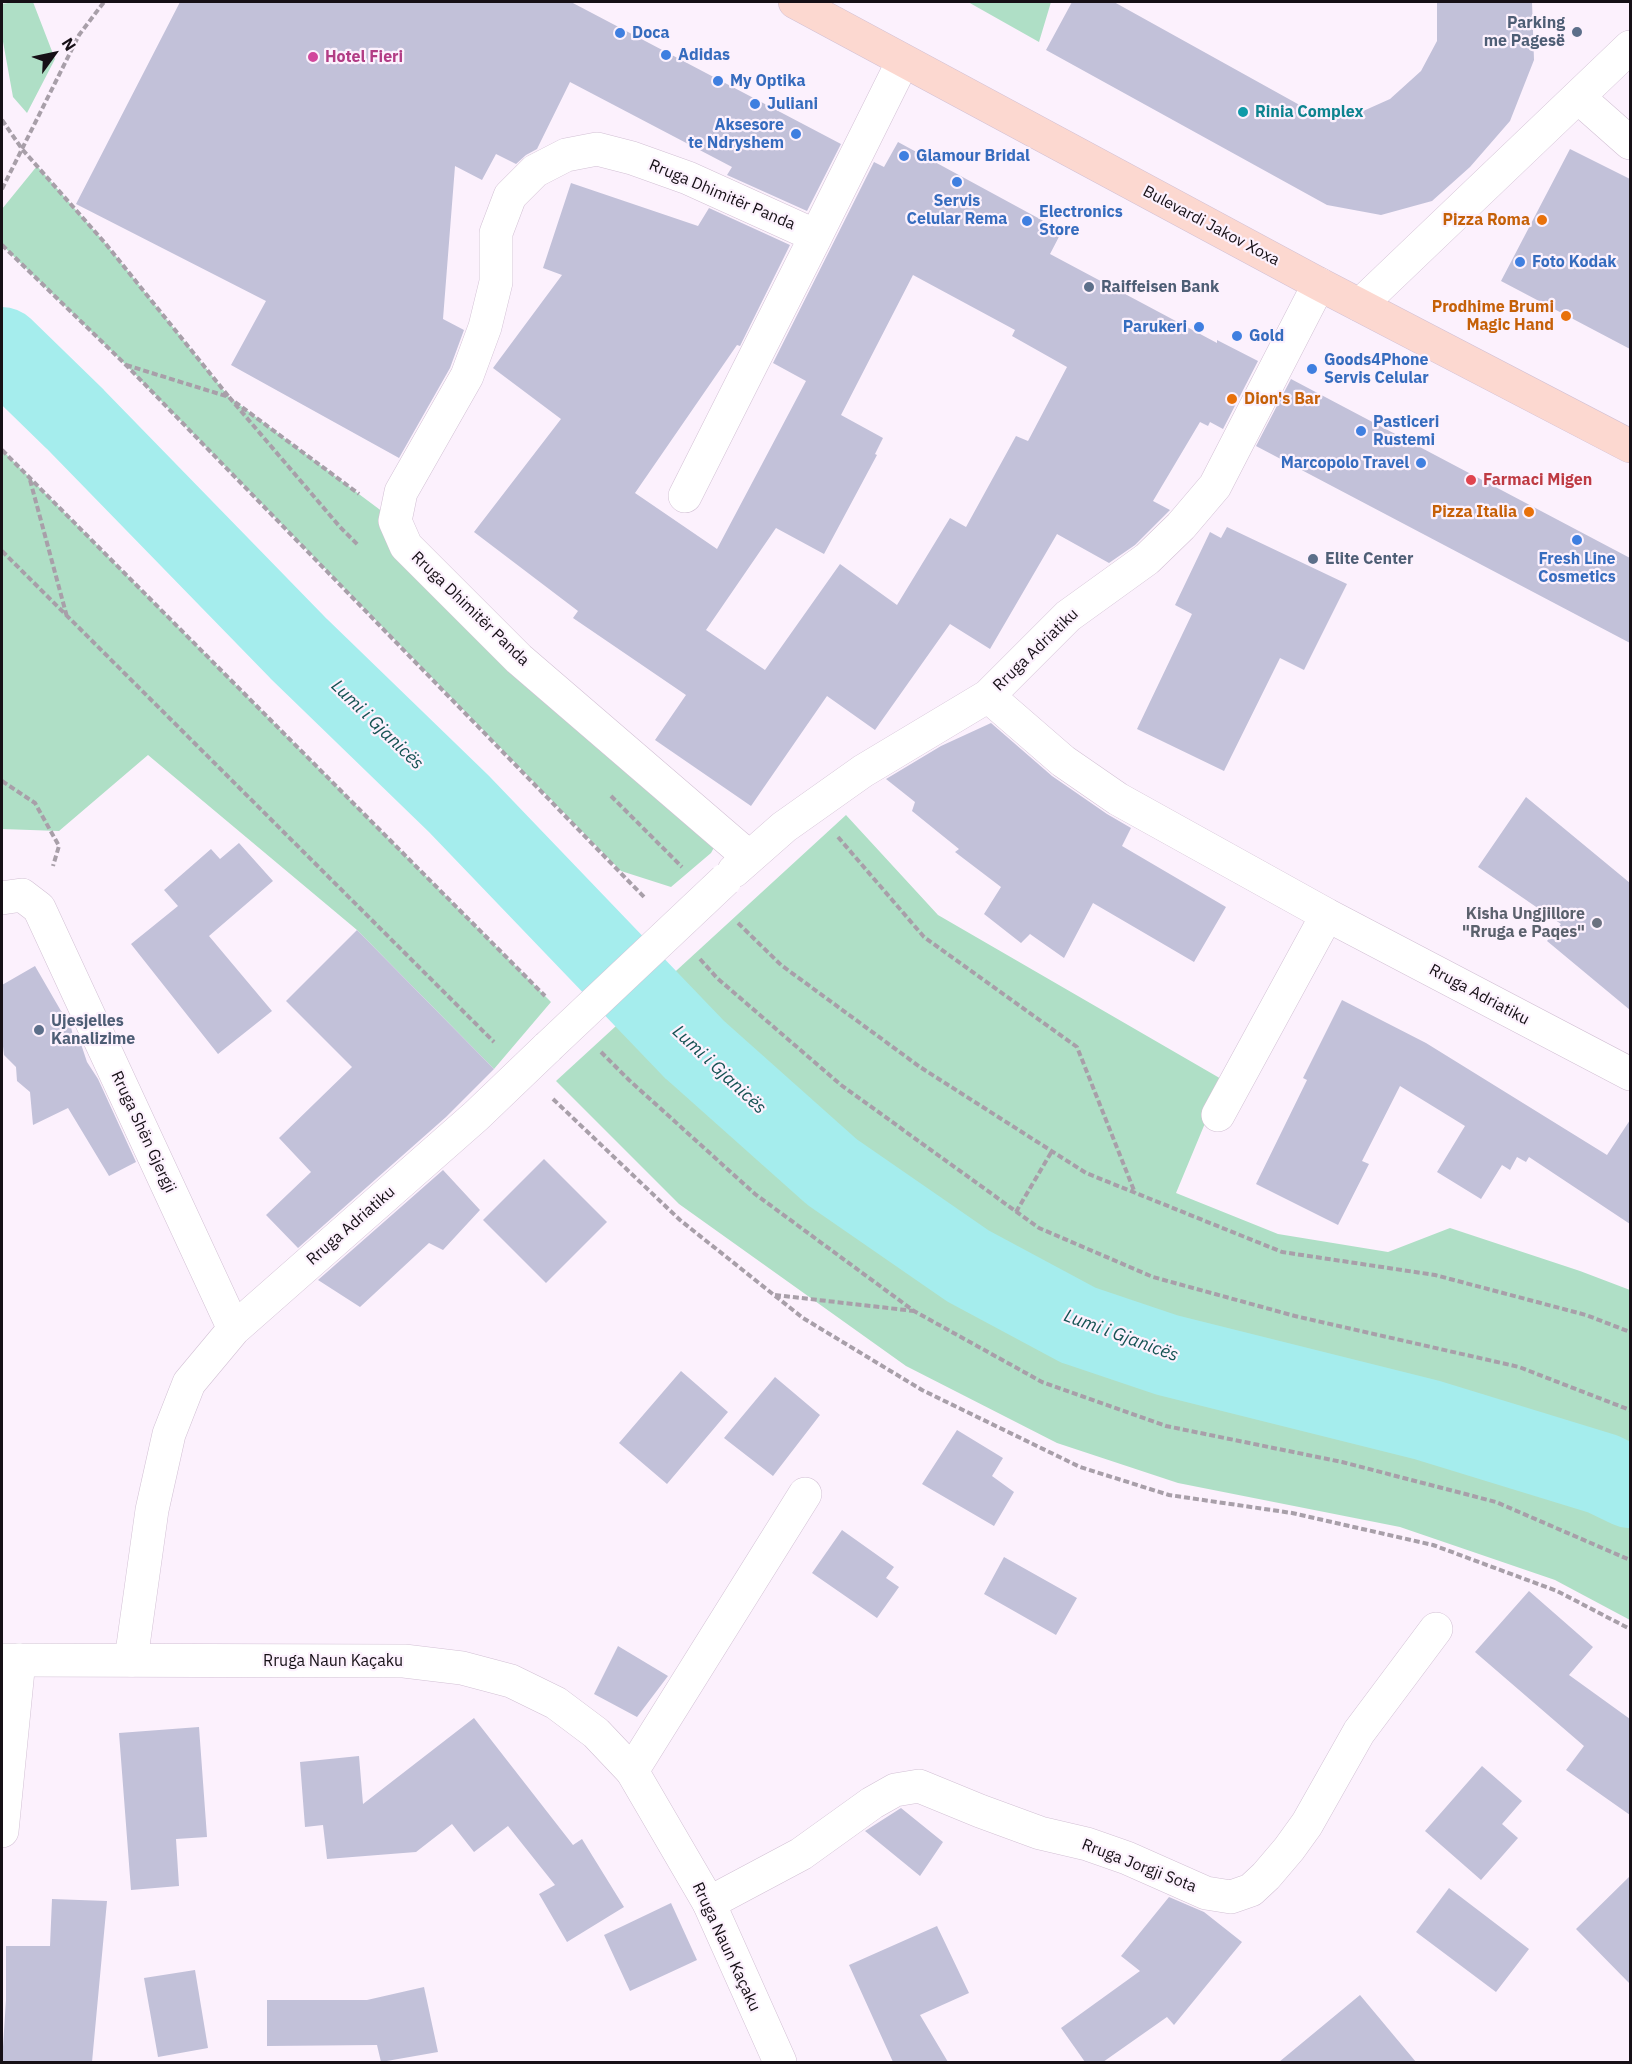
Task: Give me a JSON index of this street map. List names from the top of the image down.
{
  "streets": {
    "main road": ["Bulevardi Jakov Xoxa"],
    "street": [
      "Rruga Dhimitër Panda",
      "Rruga Adriatiku",
      "Rruga Shën Gjergji",
      "Rruga Naun Kaçaku",
      "Rruga Jorgji Sota"
    ]
  },
  "crossings": [
    ["Rruga Dhimitër Panda", "Bulevardi Jakov Xoxa"],
    ["Rruga Dhimitër Panda", "Rruga Adriatiku"],
    ["Bulevardi Jakov Xoxa", "Rruga Adriatiku"],
    ["Rruga Adriatiku", "Rruga Shën Gjergji"],
    ["Rruga Adriatiku", "Rruga Naun Kaçaku"],
    ["Rruga Naun Kaçaku", "Rruga Jorgji Sota"]
  ],
  "water": ["Lumi i Gjanicës"],
  "places": [
    "Parking me Pagesë",
    "Doca",
    "Adidas",
    "Hotel Fieri",
    "My Optika",
    "Juliani",
    "Rinia Complex",
    "Aksesore te Ndryshem",
    "Glamour Bridal",
    "Servis Celular Rema",
    "Pizza Roma",
    "Electronics Store",
    "Foto Kodak",
    "Raiffeisen Bank",
    "Prodhime Brumi Magic Hand",
    "Parukeri",
    "Gold",
    "Goods4Phone Servis Celular",
    "Dion's Bar",
    "Pasticeri Rustemi",
    "Marcopolo Travel",
    "Farmaci Migen",
    "Pizza Italia",
    "Fresh Line Cosmetics",
    "Elite Center",
    "Kisha Ungjillore \"Rruga e Paqes\"",
    "Ujesjelles Kanalizime"
  ],
  "north": "top right"
}
